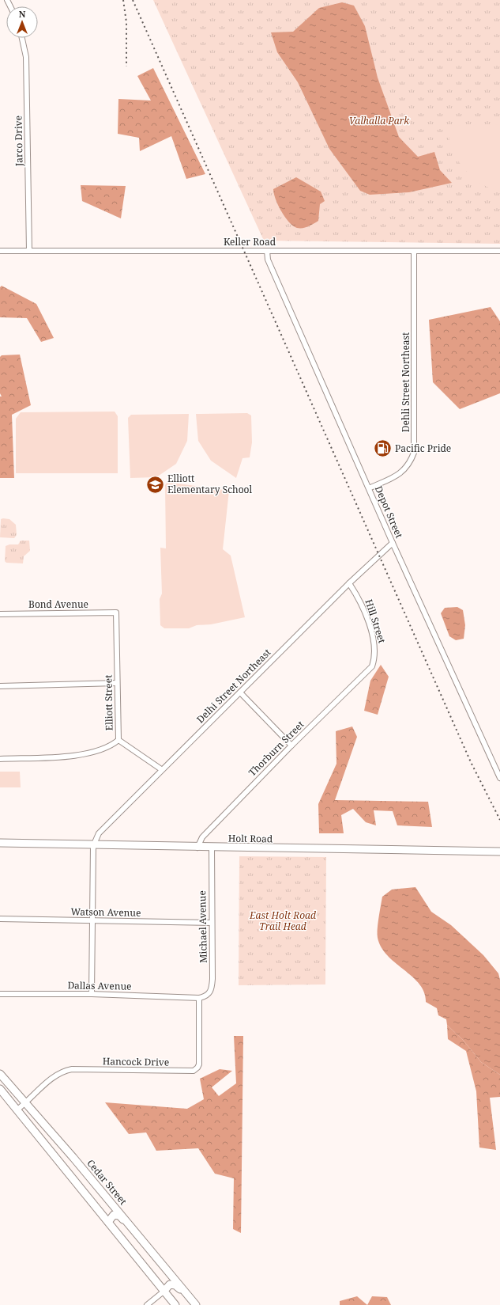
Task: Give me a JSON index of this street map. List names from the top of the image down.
{
  "streets": {
    "main road": ["Holt Road", "Cedar Street"],
    "street": [
      "Jarco Drive",
      "Keller Road",
      "Dehli Street Northeast",
      "Depot Street",
      "Bond Avenue",
      "Hill Street",
      "Delhi Street Northeast",
      "Elliott Street",
      "Thorburn Street",
      "Watson Avenue",
      "Michael Avenue",
      "Dallas Avenue",
      "Hancock Drive"
    ]
  },
  "crossings": [
    ["Jarco Drive", "Keller Road"],
    ["Keller Road", "Dehli Street Northeast"],
    ["Keller Road", "Depot Street"],
    ["Dehli Street Northeast", "Depot Street"],
    ["Depot Street", "Delhi Street Northeast"],
    ["Bond Avenue", "Elliott Street"],
    ["Hill Street", "Delhi Street Northeast"],
    ["Hill Street", "Thorburn Street"],
    ["Delhi Street Northeast", "Elliott Street"],
    ["Delhi Street Northeast", "Holt Road"],
    ["Thorburn Street", "Holt Road"],
    ["Holt Road", "Michael Avenue"],
    ["Watson Avenue", "Michael Avenue"],
    ["Michael Avenue", "Dallas Avenue"],
    ["Michael Avenue", "Hancock Drive"],
    ["Dallas Avenue", "Hancock Drive"],
    ["Hancock Drive", "Cedar Street"]
  ],
  "parks": ["Valhalla Park", "East Holt Road Trail Head"],
  "places": {
    "fuel station": ["Pacific Pride"],
    "school or university": ["Elliott Elementary School"]
  },
  "north": "top"
}
